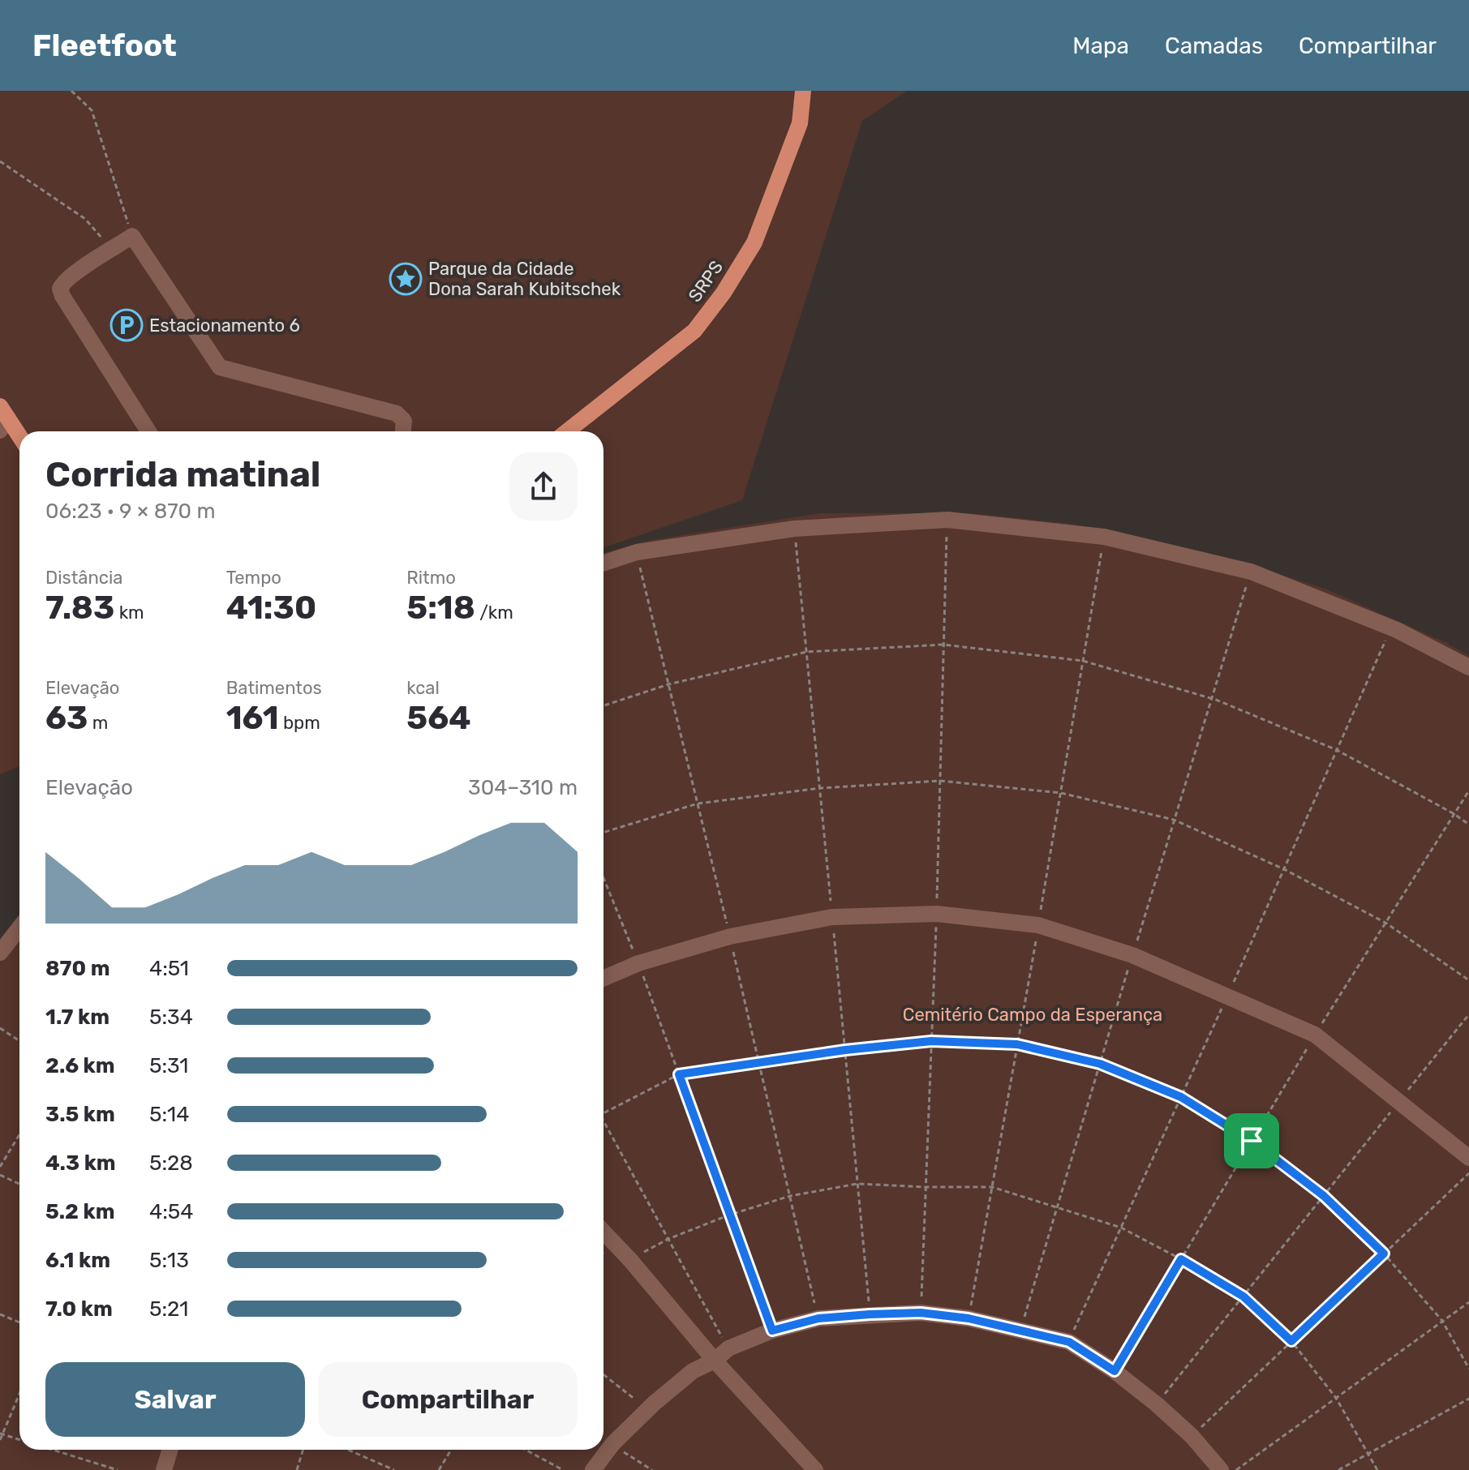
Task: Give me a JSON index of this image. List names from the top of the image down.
{
  "streets": {
    "main road": ["SRPS"]
  },
  "parks": ["Cemitério Campo da Esperança"],
  "places": {
    "place": ["Parque da Cidade Dona Sarah Kubitschek"],
    "parking": ["Estacionamento 6"]
  },
  "page": {
    "header": "Fleetfoot",
    "nav": ["Mapa", "Camadas", "Compartilhar"],
    "heading": ["Corrida matinal", "06:23 · 9 × 870 m"],
    "stats": [
      ["Distância", "7.83 km"],
      ["Tempo", "41:30"],
      ["Ritmo", "5:18 /km"],
      ["Elevação", "63 m"],
      ["Batimentos", "161 bpm"],
      ["kcal", "564"]
    ],
    "chart": ["Elevação", "304–310 m"],
    "list": [
      {
        "name": "870 m",
        "note": "4:51"
      },
      {
        "name": "1.7 km",
        "note": "5:34"
      },
      {
        "name": "2.6 km",
        "note": "5:31"
      },
      {
        "name": "3.5 km",
        "note": "5:14"
      },
      {
        "name": "4.3 km",
        "note": "5:28"
      },
      {
        "name": "5.2 km",
        "note": "4:54"
      },
      {
        "name": "6.1 km",
        "note": "5:13"
      },
      {
        "name": "7.0 km",
        "note": "5:21"
      }
    ],
    "buttons": ["Salvar", "Compartilhar"]
  }
}
